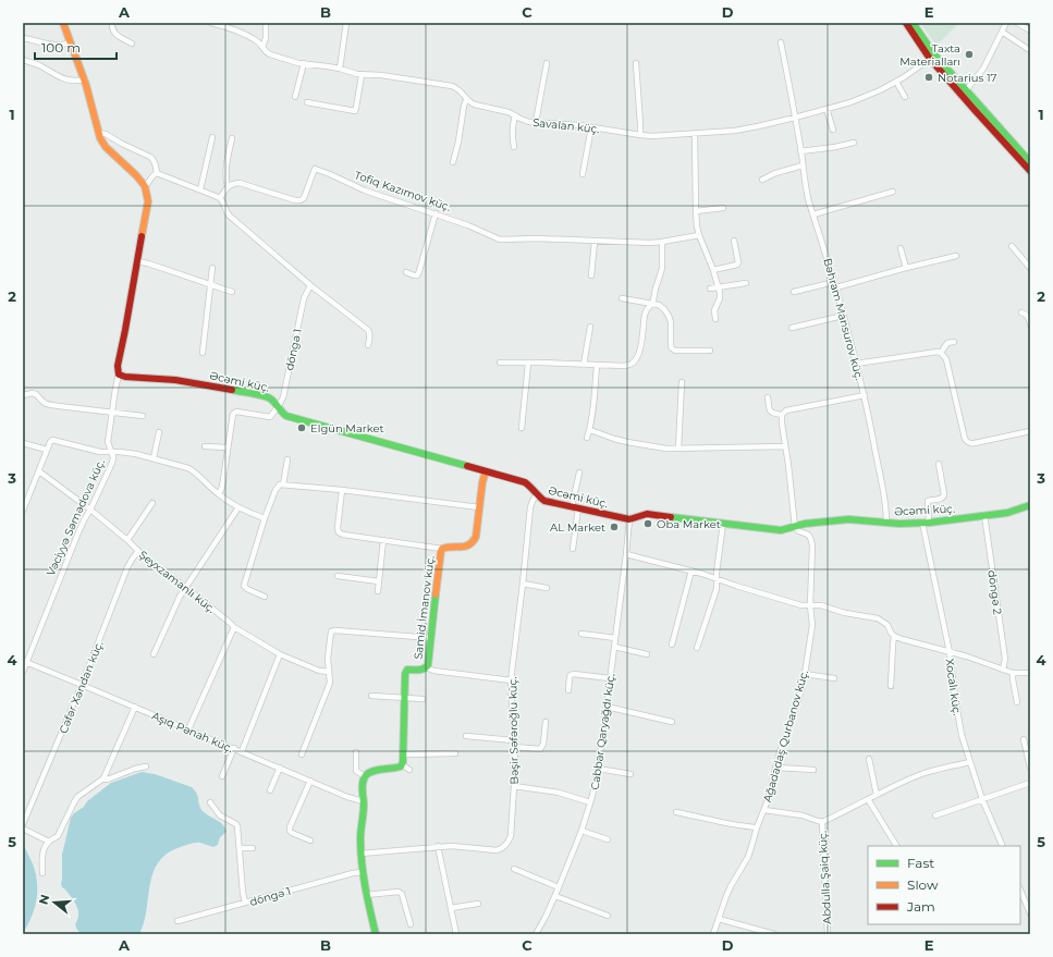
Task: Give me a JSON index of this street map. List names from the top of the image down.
{
  "streets": {
    "street": [
      "Savalan küç.",
      "Tofiq Kazımov küç.",
      "Bəhram Mansurov küç.",
      "döngə 1",
      "Əcəmi küç.",
      "Vəciyyə Səmədova küç.",
      "Şeyxzamanlı küç.",
      "döngə 2",
      "Samid İmanov küç.",
      "Cəfər Xəndan küç.",
      "Xocalı küç.",
      "Bəşir Səfəroğlu küç.",
      "Aşıq Pənah küç.",
      "Cabbar Qaryağdı küç.",
      "Ağadadaş Qurbanov küç.",
      "Abdulla Şaiq küç."
    ]
  },
  "crossings": [
    ["Savalan küç.", "Bəhram Mansurov küç."],
    ["Bəhram Mansurov küç.", "Əcəmi küç."],
    ["döngə 1", "Əcəmi küç."],
    ["Əcəmi küç.", "Vəciyyə Səmədova küç."],
    ["Əcəmi küç.", "döngə 2"],
    ["Əcəmi küç.", "Samid İmanov küç."],
    ["Əcəmi küç.", "Xocalı küç."],
    ["Əcəmi küç.", "Bəşir Səfəroğlu küç."],
    ["Əcəmi küç.", "Cabbar Qaryağdı küç."],
    ["Əcəmi küç.", "Ağadadaş Qurbanov küç."],
    ["Vəciyyə Səmədova küç.", "Şeyxzamanlı küç."],
    ["Vəciyyə Səmədova küç.", "Aşıq Pənah küç."],
    ["Şeyxzamanlı küç.", "Cəfər Xəndan küç."],
    ["Cəfər Xəndan küç.", "Aşıq Pənah küç."]
  ],
  "places": [
    "Taxta Materialları",
    "Notarius 17",
    "Elgün Market",
    "Oba Market",
    "AL Market"
  ],
  "legend": ["Fast", "Slow", "Jam"],
  "scale_bar": "100 m",
  "north": "left",
  "grid": {
    "columns": [
      "A",
      "B",
      "C",
      "D",
      "E"
    ],
    "rows": [
      "1",
      "2",
      "3",
      "4",
      "5"
    ]
  }
}
